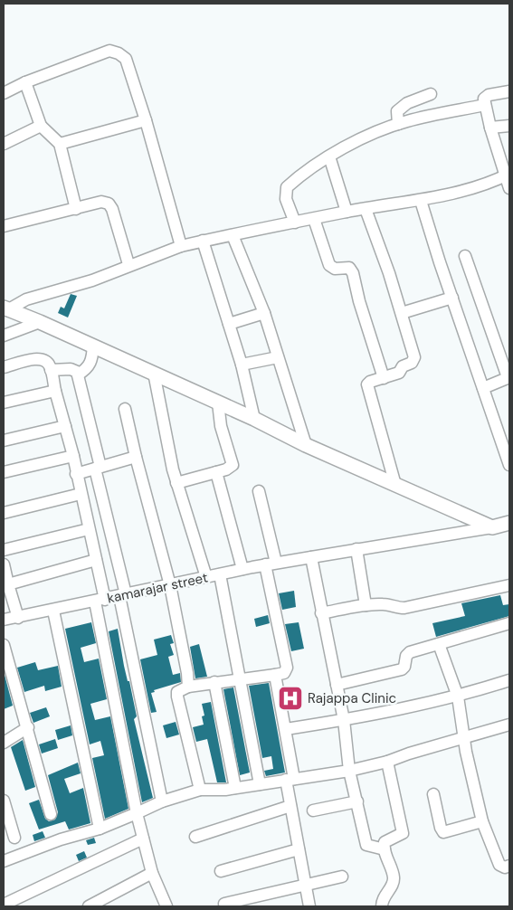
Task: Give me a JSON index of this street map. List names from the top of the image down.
{
  "streets": {
    "street": ["kamarajar street"]
  },
  "places": {
    "hospital": ["Rajappa Clinic"]
  }
}
